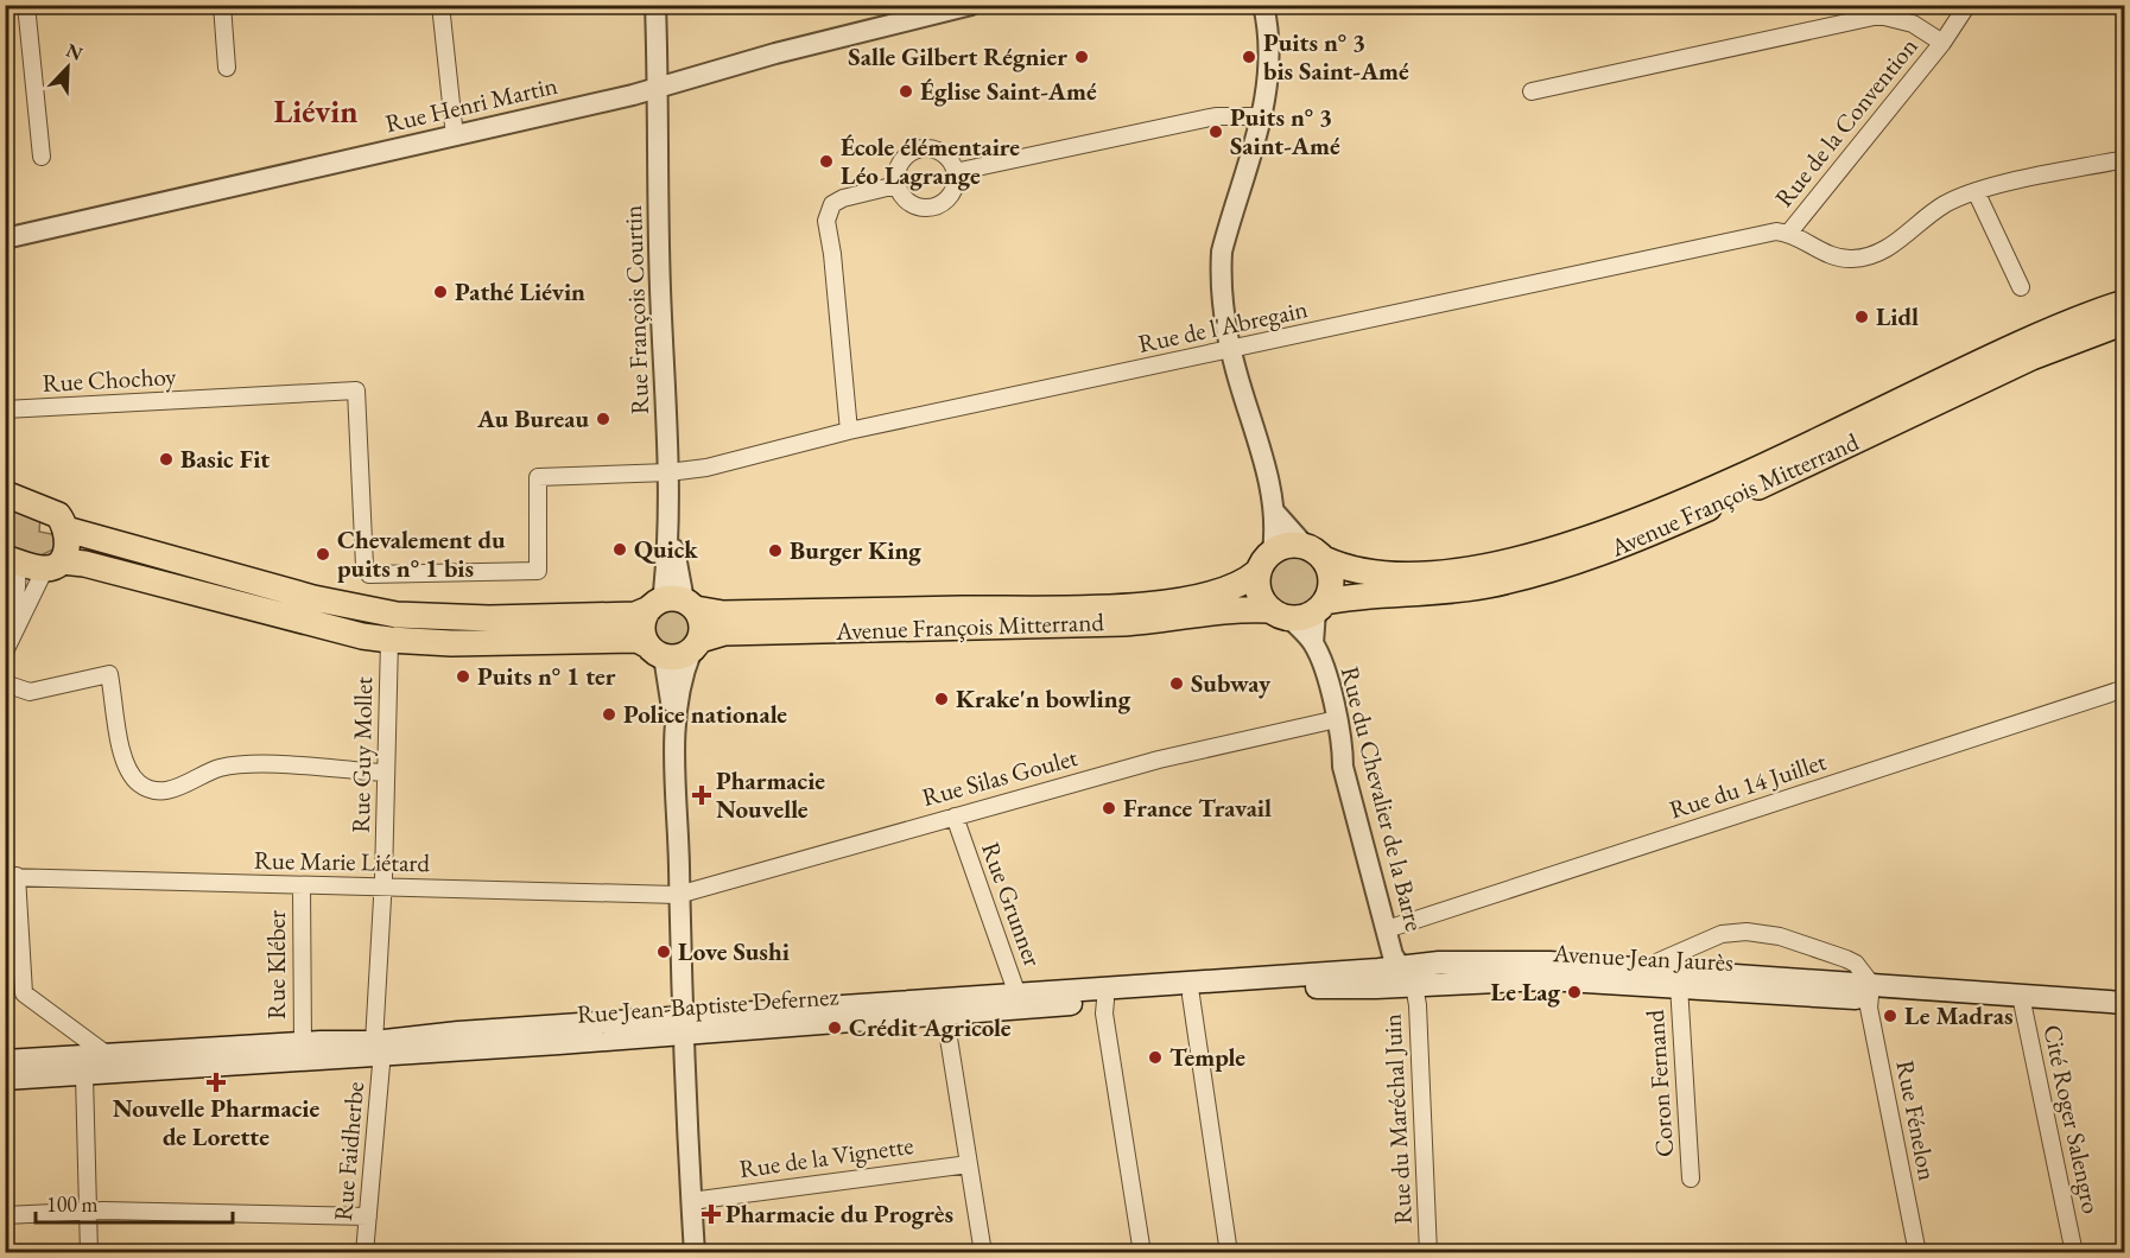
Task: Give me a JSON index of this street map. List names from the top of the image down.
{
  "streets": {
    "main road": ["Avenue François Mitterrand", "Avenue Jean Jaurès", "Rue Jean-Baptiste Defernez"],
    "street": [
      "Rue Henri Martin",
      "Rue de la Convention",
      "Rue François Courtin",
      "Rue de l'Abregain",
      "Rue Chochoy",
      "Rue Guy Mollet",
      "Rue Silas Goulet",
      "Rue du 14 Juillet",
      "Rue du Chevalier de la Barre",
      "Rue Marie Liétard",
      "Rue Grunner",
      "Rue Kléber",
      "Coron Fernand",
      "Rue du Maréchal Juin",
      "Cité Roger Salengro",
      "Rue Fénelon",
      "Rue Faidherbe",
      "Rue de la Vignette"
    ]
  },
  "crossings": [
    ["Rue Henri Martin", "Rue François Courtin"],
    ["Rue de la Convention", "Rue de l'Abregain"],
    ["Rue François Courtin", "Rue de l'Abregain"],
    ["Rue François Courtin", "Rue Chochoy"],
    ["Rue de l'Abregain", "Rue Chochoy"],
    ["Avenue François Mitterrand", "Rue Guy Mollet"],
    ["Rue Guy Mollet", "Rue Marie Liétard"],
    ["Rue Guy Mollet", "Rue Jean-Baptiste Defernez"],
    ["Rue Guy Mollet", "Rue Faidherbe"],
    ["Rue Silas Goulet", "Rue du Chevalier de la Barre"],
    ["Rue Silas Goulet", "Rue Marie Liétard"],
    ["Rue Silas Goulet", "Rue Grunner"],
    ["Rue du 14 Juillet", "Rue du Chevalier de la Barre"],
    ["Rue du Chevalier de la Barre", "Avenue Jean Jaurès"],
    ["Rue du Chevalier de la Barre", "Rue Jean-Baptiste Defernez"],
    ["Rue Marie Liétard", "Rue Kléber"],
    ["Rue Grunner", "Rue Jean-Baptiste Defernez"],
    ["Avenue Jean Jaurès", "Rue Jean-Baptiste Defernez"],
    ["Avenue Jean Jaurès", "Coron Fernand"],
    ["Avenue Jean Jaurès", "Rue du Maréchal Juin"],
    ["Avenue Jean Jaurès", "Cité Roger Salengro"],
    ["Avenue Jean Jaurès", "Rue Fénelon"],
    ["Rue Kléber", "Rue Jean-Baptiste Defernez"],
    ["Rue Jean-Baptiste Defernez", "Rue du Maréchal Juin"],
    ["Rue Jean-Baptiste Defernez", "Rue Faidherbe"]
  ],
  "districts": ["Liévin"],
  "places": {
    "other": [
      "Salle Gilbert Régnier",
      "Puits n° 3 bis Saint-Amé",
      "Église Saint-Amé",
      "Puits n° 3 Saint-Amé",
      "École élémentaire Léo Lagrange",
      "Pathé Liévin",
      "Lidl",
      "Au Bureau",
      "Basic Fit",
      "Quick",
      "Burger King",
      "Chevalement du puits n° 1 bis",
      "Puits n° 1 ter",
      "Subway",
      "Krake'n bowling",
      "Police nationale",
      "France Travail",
      "Love Sushi",
      "Le Lag",
      "Le Madras",
      "Crédit Agricole",
      "Temple"
    ],
    "health": ["Pharmacie Nouvelle", "Nouvelle Pharmacie de Lorette", "Pharmacie du Progrès"]
  },
  "scale_bar": "100 m",
  "north": "top right"
}
